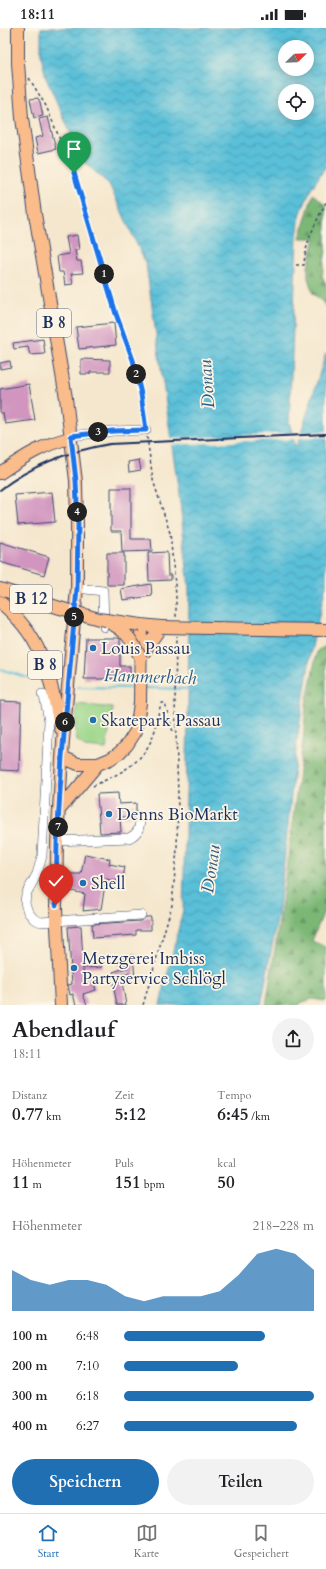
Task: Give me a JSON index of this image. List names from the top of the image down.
{
  "streets": {
    "main road": ["B 8", "B 12"]
  },
  "water": ["Donau", "Hammerbach"],
  "places": [
    "Louis Passau",
    "Skatepark Passau",
    "Denns BioMarkt",
    "Shell",
    "Metzgerei Imbiss Partyservice Schlögl"
  ],
  "north": "top right",
  "page": {
    "status": "18:11",
    "pins": [
      "1",
      "2",
      "3",
      "4",
      "5",
      "6",
      "7"
    ],
    "heading": ["Abendlauf", "18:11"],
    "stats": [
      ["Distanz", "0.77 km"],
      ["Zeit", "5:12"],
      ["Tempo", "6:45 /km"],
      ["Höhenmeter", "11 m"],
      ["Puls", "151 bpm"],
      ["kcal", "50"]
    ],
    "chart": ["Höhenmeter", "218–228 m"],
    "list": [
      {
        "name": "100 m",
        "note": "6:48"
      },
      {
        "name": "200 m",
        "note": "7:10"
      },
      {
        "name": "300 m",
        "note": "6:18"
      },
      {
        "name": "400 m",
        "note": "6:27"
      }
    ],
    "buttons": ["Speichern", "Teilen"],
    "tabs": ["Start", "Karte", "Gespeichert"]
  }
}
